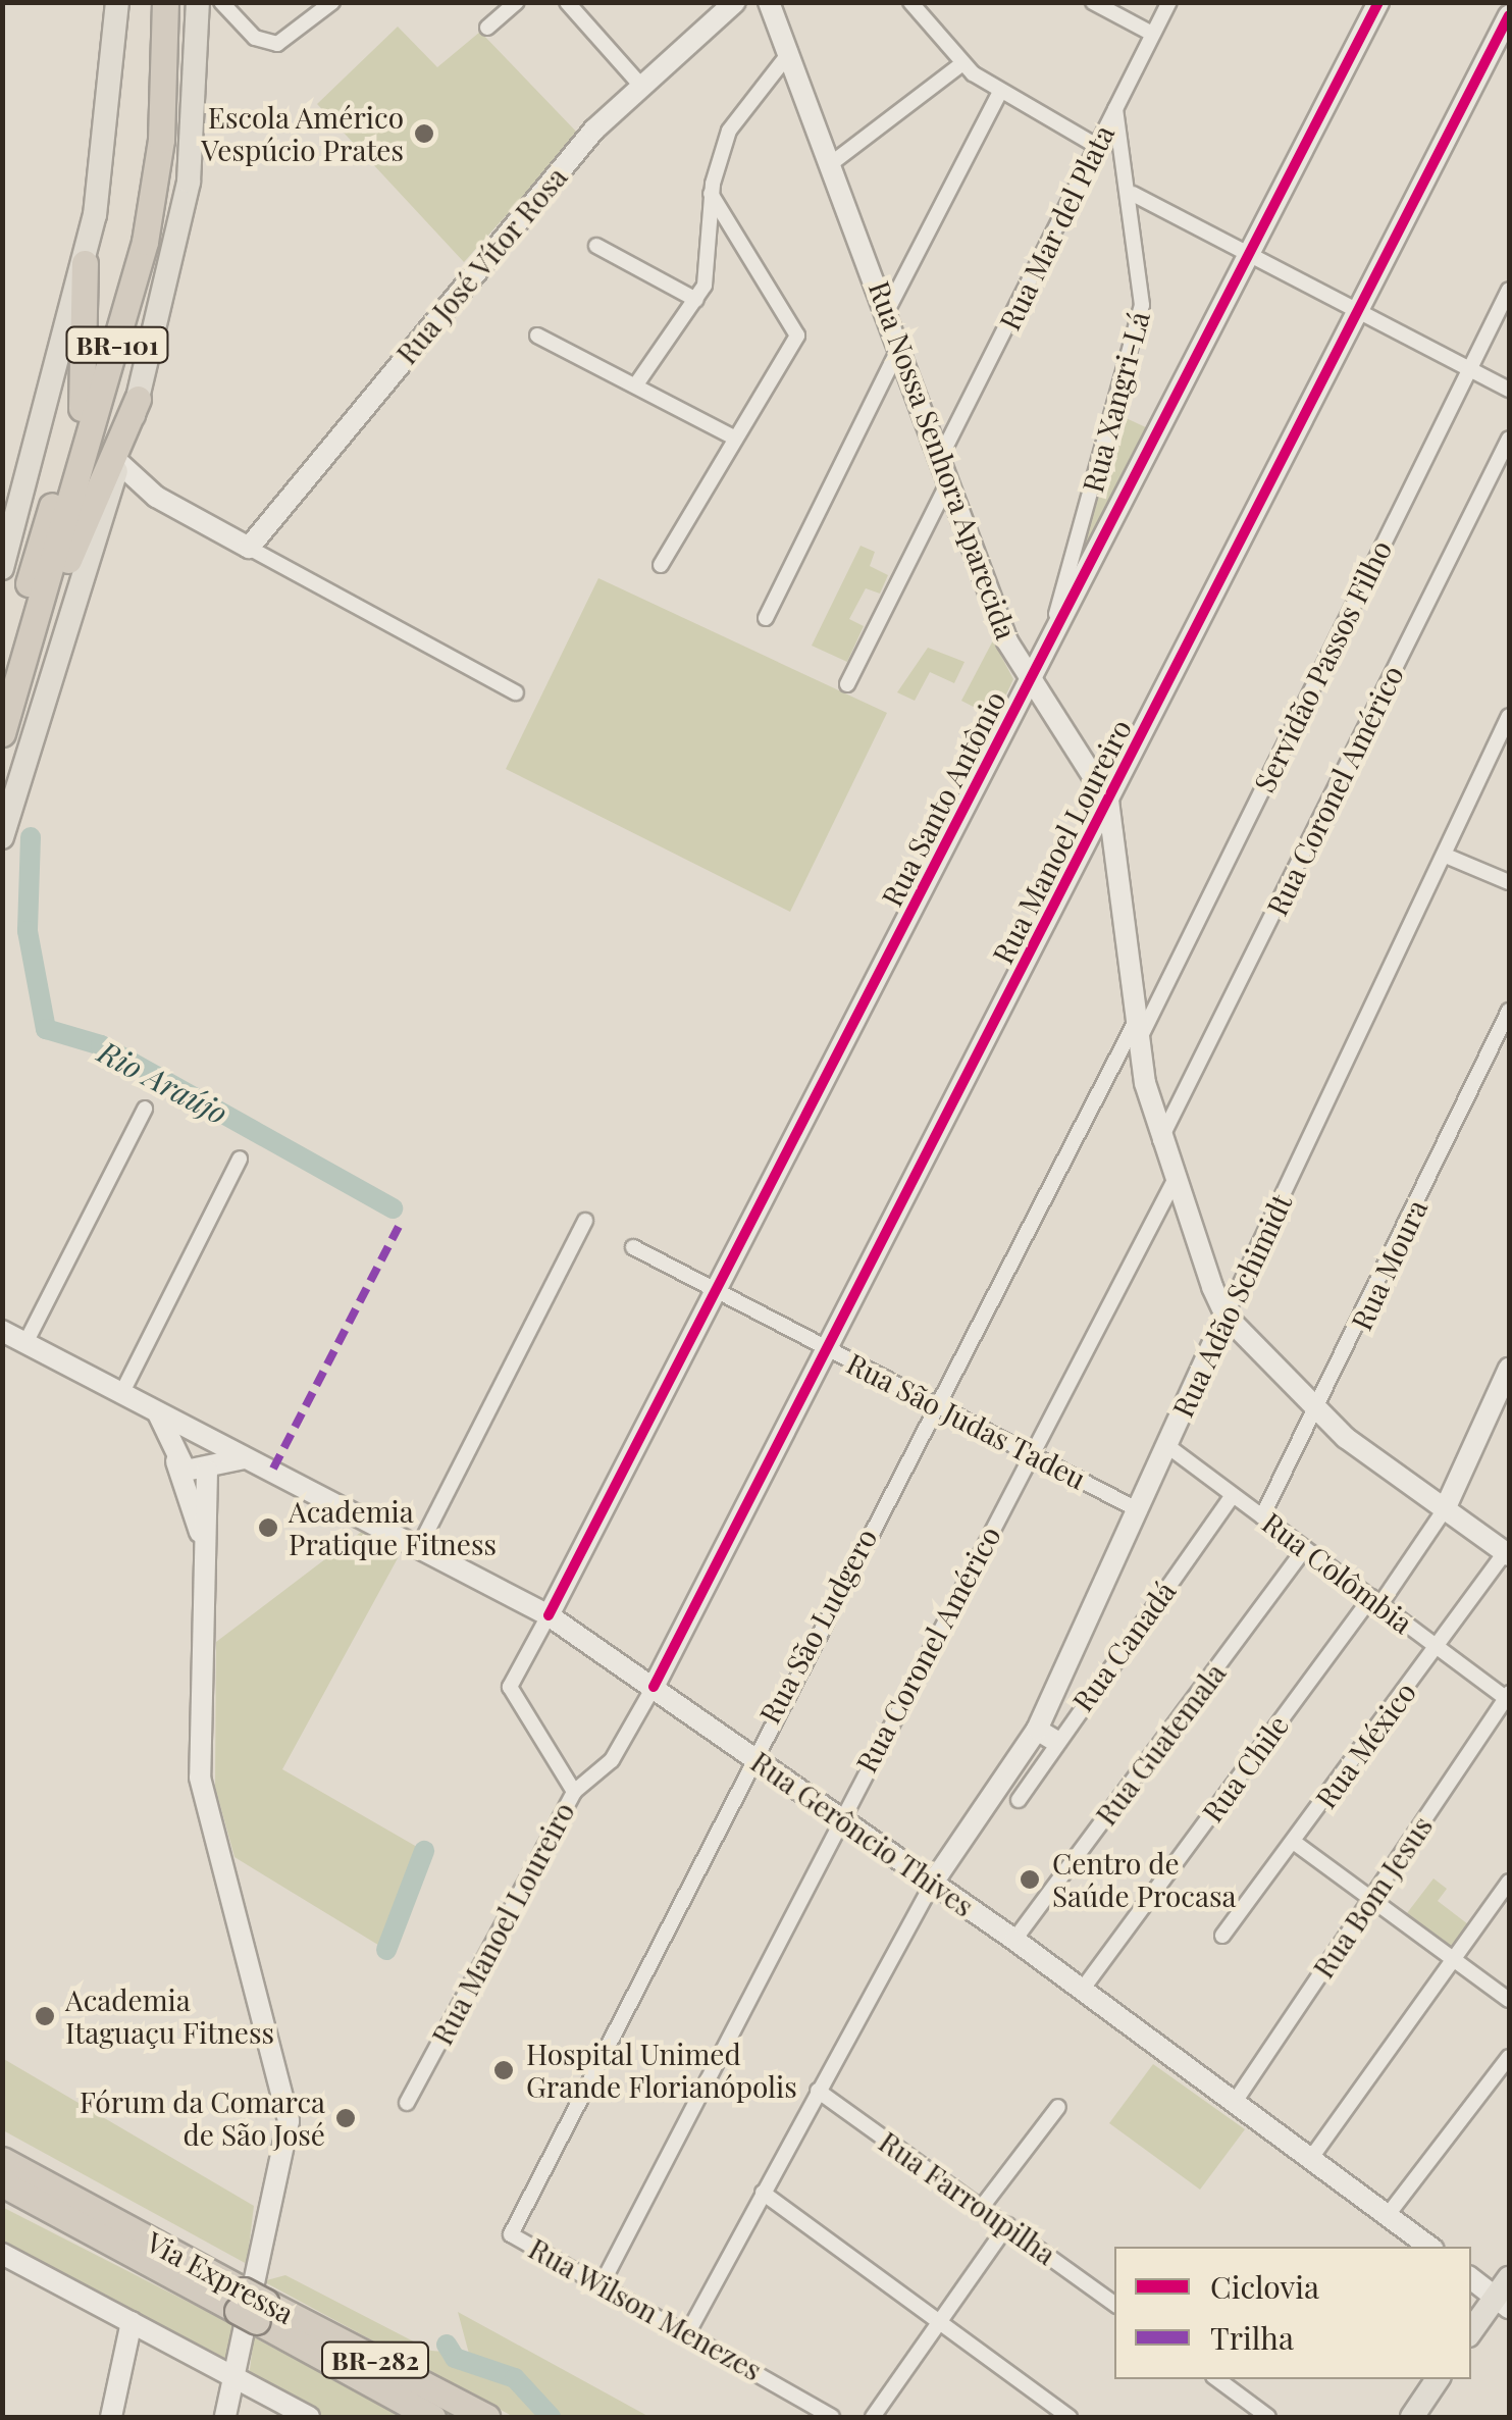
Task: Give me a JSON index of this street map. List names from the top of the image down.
{
  "streets": {
    "highway": ["BR-101", "Via Expressa", "BR-282"],
    "main road": [
      "Rua José Vítor Rosa",
      "Rua Nossa Senhora Aparecida",
      "Rua Santo Antônio",
      "Rua Manoel Loureiro",
      "Rua Adão Schimidt",
      "Rua Gerôncio Thives"
    ],
    "street": [
      "Rua Mar del Plata",
      "Rua Xangri-Lá",
      "Servidão Passos Filho",
      "Rua Coronel Américo",
      "Rua Moura",
      "Rua São Judas Tadeu",
      "Rua Colômbia",
      "Rua São Ludgero",
      "Rua Canadá",
      "Rua Guatemala",
      "Rua México",
      "Rua Chile",
      "Rua Bom Jesus",
      "Rua Farroupilha",
      "Rua Wilson Menezes"
    ]
  },
  "crossings": [
    ["Rua Mar del Plata", "Rua Xangri-Lá"],
    ["Rua Mar del Plata", "Rua Nossa Senhora Aparecida"],
    ["Rua Xangri-Lá", "Rua Santo Antônio"],
    ["Rua Nossa Senhora Aparecida", "Servidão Passos Filho"],
    ["Rua Nossa Senhora Aparecida", "Rua Coronel Américo"],
    ["Rua Nossa Senhora Aparecida", "Rua Santo Antônio"],
    ["Rua Nossa Senhora Aparecida", "Rua Manoel Loureiro"],
    ["Rua Nossa Senhora Aparecida", "Rua Moura"],
    ["Rua Nossa Senhora Aparecida", "Rua Adão Schimidt"],
    ["Rua Nossa Senhora Aparecida", "Rua São Ludgero"],
    ["Rua Nossa Senhora Aparecida", "Rua México"],
    ["Rua Nossa Senhora Aparecida", "Rua Chile"],
    ["Servidão Passos Filho", "Rua São Ludgero"],
    ["Rua Coronel Américo", "Rua São Judas Tadeu"],
    ["Rua Coronel Américo", "Rua Gerôncio Thives"],
    ["Rua Coronel Américo", "Rua Wilson Menezes"],
    ["Rua Santo Antônio", "Rua Manoel Loureiro"],
    ["Rua Santo Antônio", "Rua São Judas Tadeu"],
    ["Rua Santo Antônio", "Rua Gerôncio Thives"],
    ["Rua Manoel Loureiro", "Rua São Judas Tadeu"],
    ["Rua Manoel Loureiro", "Rua Gerôncio Thives"],
    ["Rua Moura", "Rua Colômbia"],
    ["Rua Adão Schimidt", "Rua São Judas Tadeu"],
    ["Rua Adão Schimidt", "Rua Colômbia"],
    ["Rua Adão Schimidt", "Rua Canadá"],
    ["Rua Adão Schimidt", "Rua Gerôncio Thives"],
    ["Rua São Judas Tadeu", "Rua São Ludgero"],
    ["Rua Colômbia", "Rua Canadá"],
    ["Rua Colômbia", "Rua Guatemala"],
    ["Rua Colômbia", "Rua México"],
    ["Rua Colômbia", "Rua Chile"],
    ["Rua Colômbia", "Rua Bom Jesus"],
    ["Rua São Ludgero", "Rua Gerôncio Thives"],
    ["Rua São Ludgero", "Rua Wilson Menezes"],
    ["Rua Guatemala", "Rua Gerôncio Thives"],
    ["Rua Chile", "Rua Gerôncio Thives"],
    ["Rua Gerôncio Thives", "Rua Bom Jesus"]
  ],
  "water": ["Rio Araújo"],
  "places": [
    "Escola Américo Vespúcio Prates",
    "Academia Pratique Fitness",
    "Centro de Saúde Procasa",
    "Academia Itaguaçu Fitness",
    "Hospital Unimed Grande Florianópolis",
    "Fórum da Comarca de São José"
  ],
  "legend": ["Ciclovia", "Trilha"]
}
